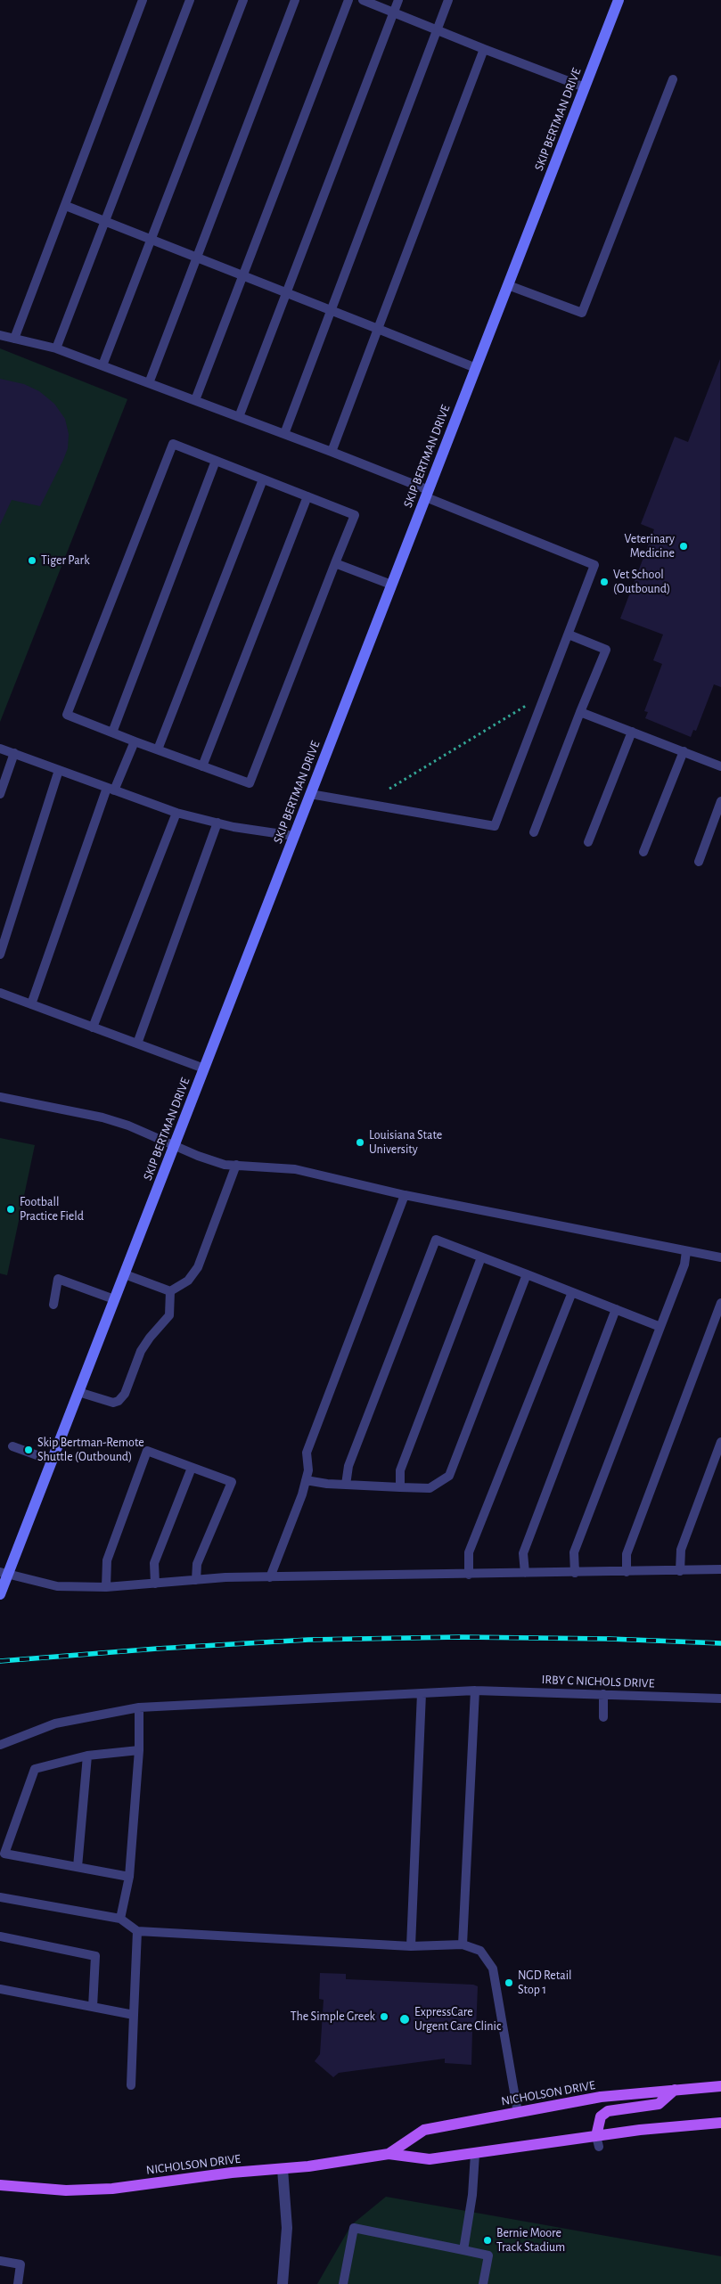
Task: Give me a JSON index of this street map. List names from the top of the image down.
{
  "streets": {
    "main road": ["NICHOLSON DRIVE"],
    "street": ["SKIP BERTMAN DRIVE"],
    "lane": ["IRBY C NICHOLS DRIVE"]
  },
  "places": [
    "Veterinary Medicine",
    "Tiger Park",
    "Vet School (Outbound)",
    "Louisiana State University",
    "Football Practice Field",
    "Skip Bertman-Remote Shuttle (Outbound)",
    "NGD Retail Stop 1",
    "The Simple Greek",
    "ExpressCare Urgent Care Clinic",
    "Bernie Moore Track Stadium"
  ]
}
